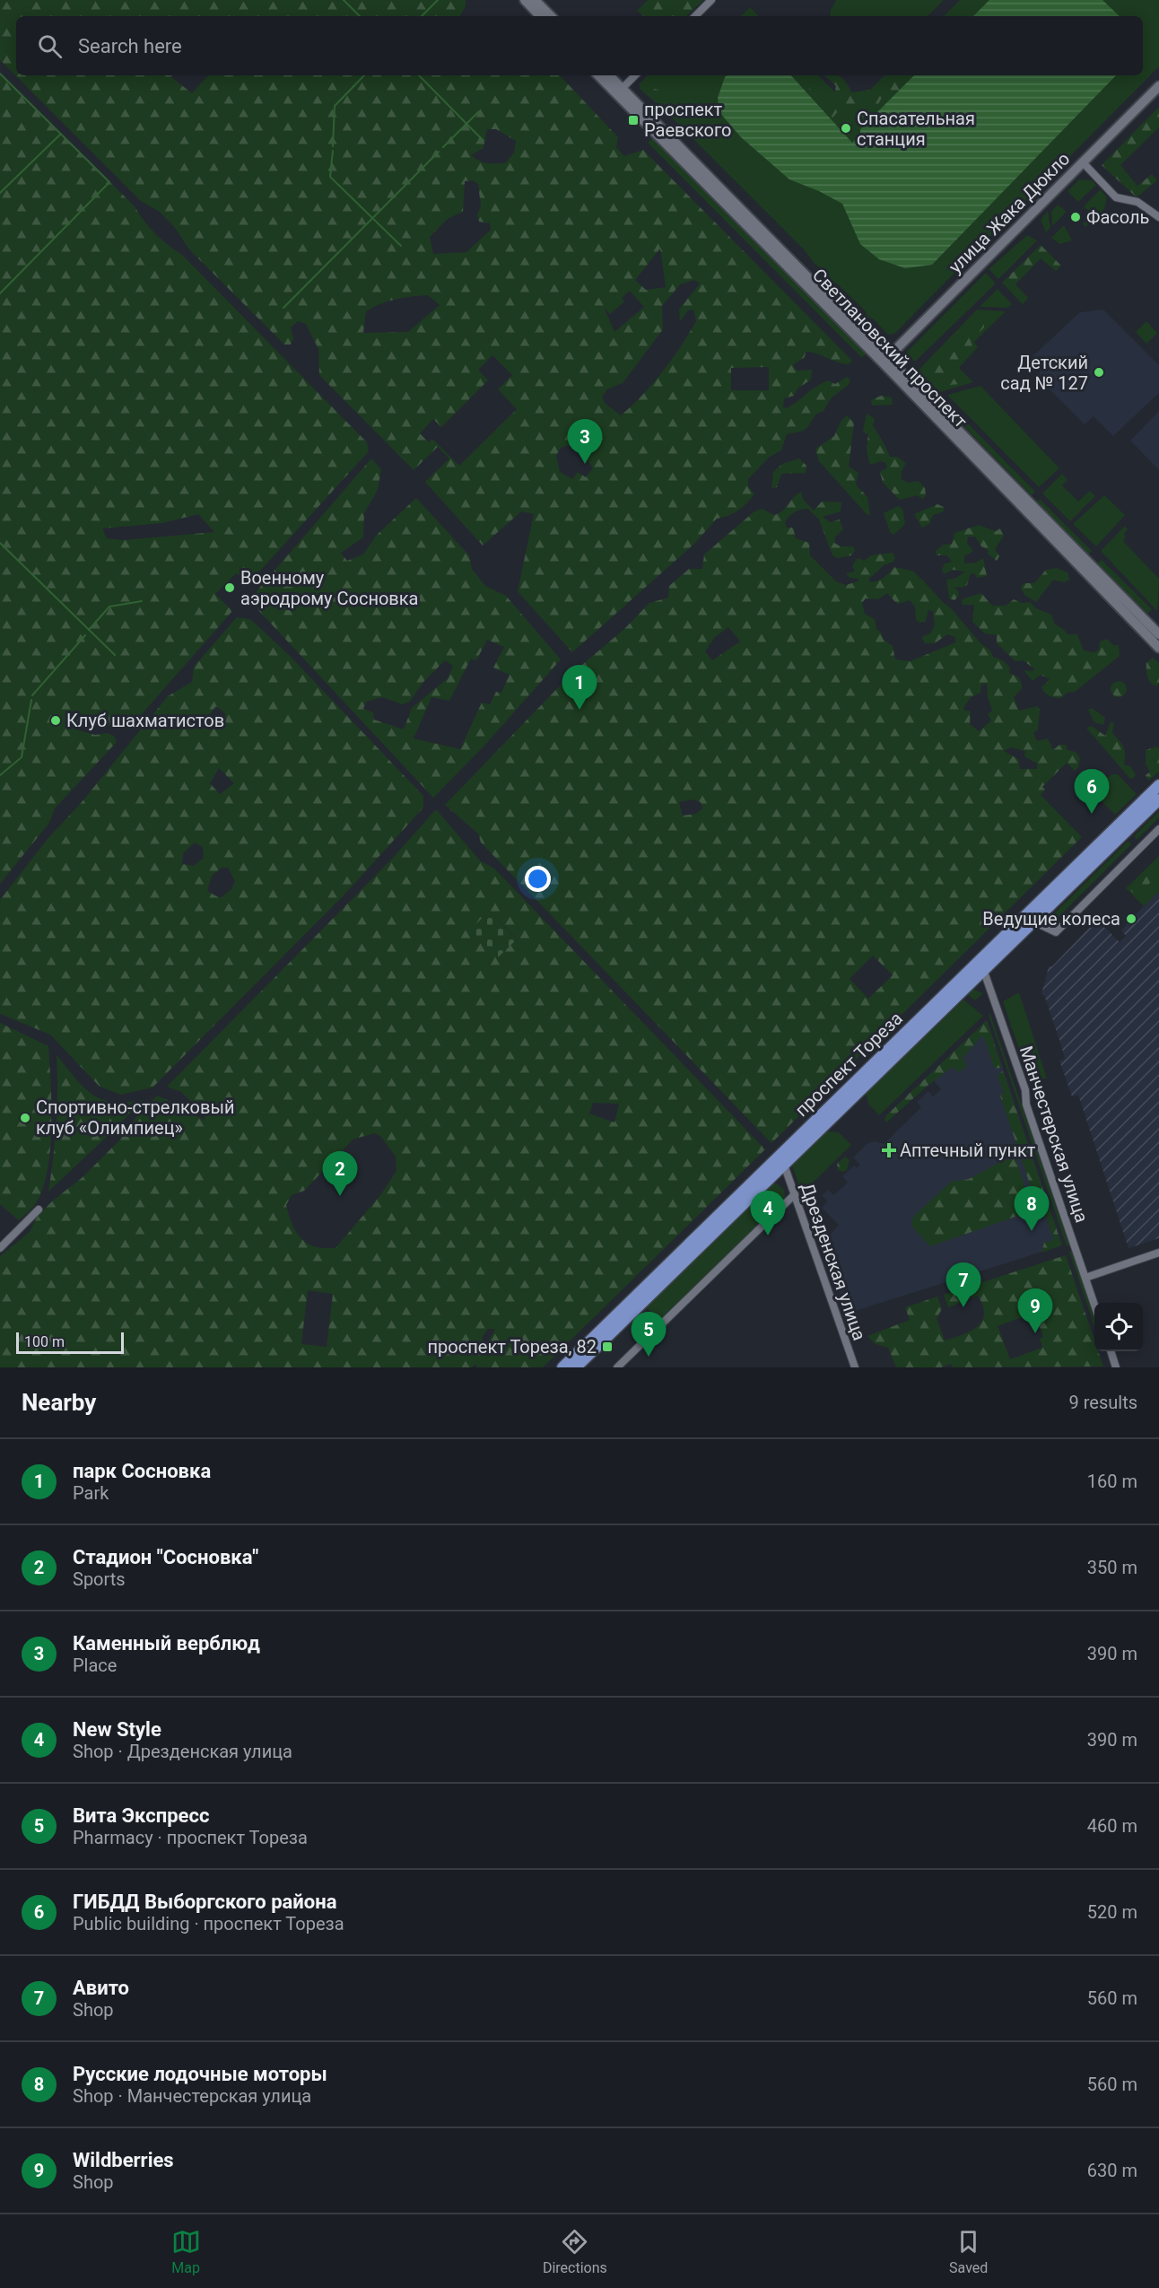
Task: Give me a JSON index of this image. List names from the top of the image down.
{
  "streets": {
    "main road": ["улица Жака Дюкло", "Светлановский проспект", "проспект Тореза"],
    "street": ["Манчестерская улица", "Дрезденская улица"]
  },
  "crossings": [
    ["улица Жака Дюкло", "Светлановский проспект"],
    ["проспект Тореза", "Манчестерская улица"],
    ["проспект Тореза", "Дрезденская улица"]
  ],
  "places": {
    "transit": ["проспект Раевского", "проспект Тореза, 82"],
    "other": [
      "Спасательная станция",
      "Фасоль",
      "Детский сад № 127",
      "Военному аэродрому Сосновка",
      "Клуб шахматистов",
      "Ведущие колеса",
      "Спортивно-стрелковый клуб «Олимпиец»"
    ],
    "health": ["Аптечный пункт"]
  },
  "scale_bar": "100 m",
  "page": {
    "search": "Search here",
    "pins": [
      "3",
      "1",
      "6",
      "2",
      "8",
      "4",
      "7",
      "9",
      "5"
    ],
    "scale": "100 m",
    "heading": ["Nearby", "9 results"],
    "list": [
      {
        "mark": "1",
        "name": "парк Сосновка",
        "note": "Park",
        "value": "160 m"
      },
      {
        "mark": "2",
        "name": "Стадион \"Сосновка\"",
        "note": "Sports",
        "value": "350 m"
      },
      {
        "mark": "3",
        "name": "Каменный верблюд",
        "note": "Place",
        "value": "390 m"
      },
      {
        "mark": "4",
        "name": "New Style",
        "note": "Shop · Дрезденская улица",
        "value": "390 m"
      },
      {
        "mark": "5",
        "name": "Вита Экспресс",
        "note": "Pharmacy · проспект Тореза",
        "value": "460 m"
      },
      {
        "mark": "6",
        "name": "ГИБДД Выборгского района",
        "note": "Public building · проспект Тореза",
        "value": "520 m"
      },
      {
        "mark": "7",
        "name": "Авито",
        "note": "Shop",
        "value": "560 m"
      },
      {
        "mark": "8",
        "name": "Русские лодочные моторы",
        "note": "Shop · Манчестерская улица",
        "value": "560 m"
      },
      {
        "mark": "9",
        "name": "Wildberries",
        "note": "Shop",
        "value": "630 m"
      }
    ],
    "nav": ["Map", "Directions", "Saved"]
  }
}
